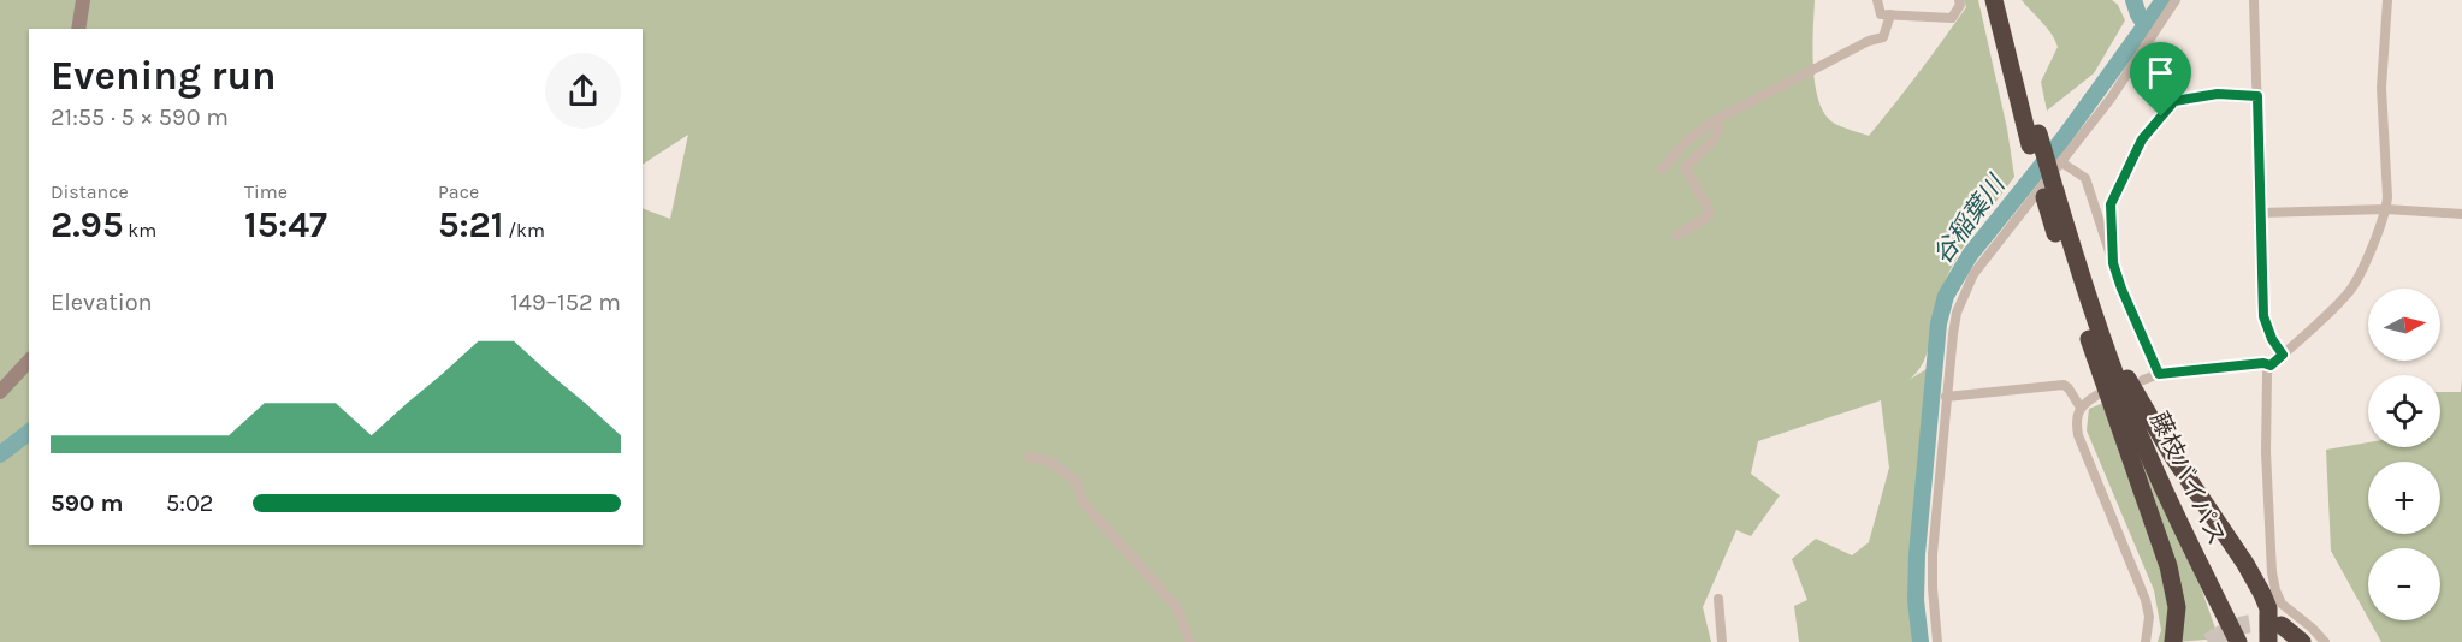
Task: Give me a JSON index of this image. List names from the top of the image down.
{
  "streets": {
    "highway": ["藤枝バイパス"]
  },
  "water": ["谷稲葉川"],
  "north": "right",
  "page": {
    "heading": ["Evening run", "21:55 · 5 × 590 m"],
    "stats": [
      ["Distance", "2.95 km"],
      ["Time", "15:47"],
      ["Pace", "5:21 /km"]
    ],
    "chart": ["Elevation", "149–152 m"],
    "map_buttons": ["+", "−"],
    "list": [
      {
        "name": "590 m",
        "note": "5:02"
      }
    ]
  }
}
